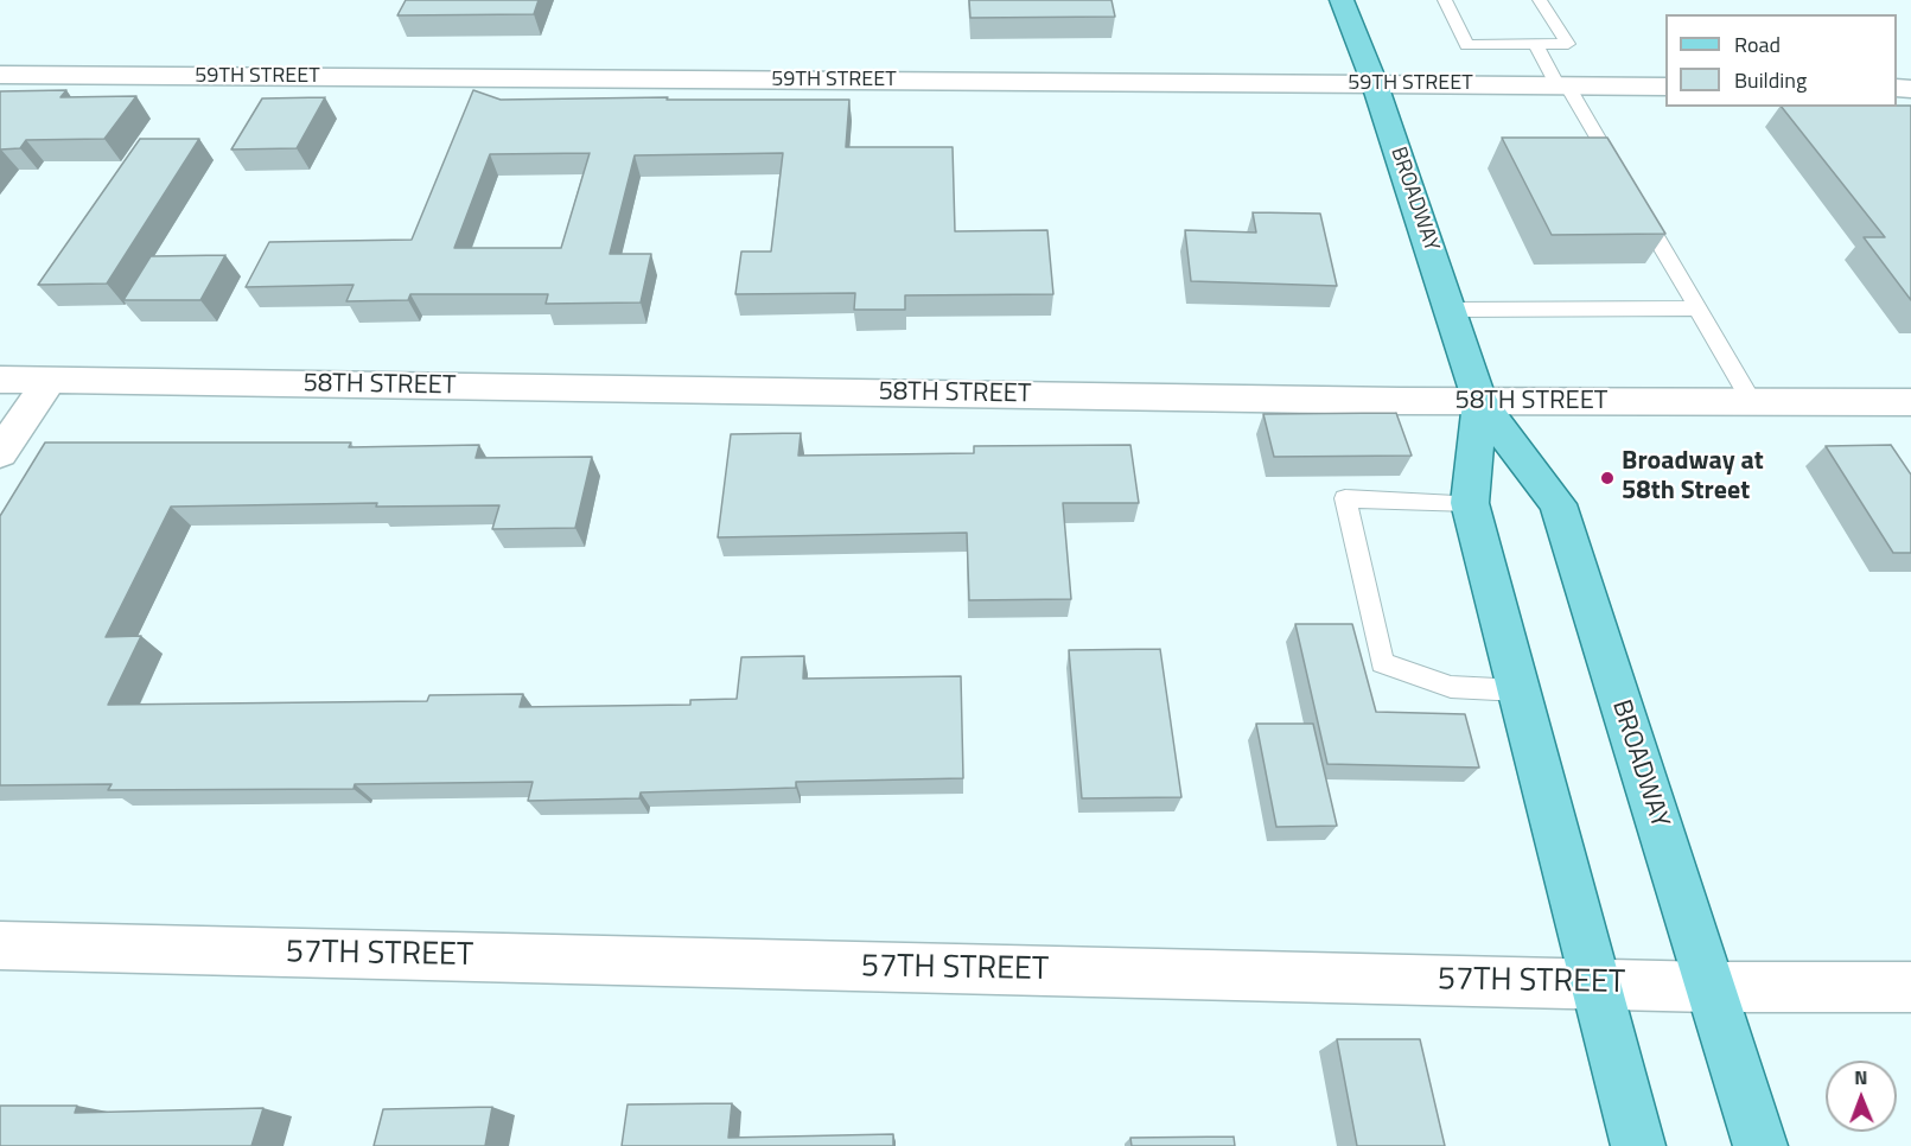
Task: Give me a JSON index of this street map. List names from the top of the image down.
{
  "streets": {
    "main road": ["BROADWAY"],
    "street": ["59TH STREET", "58TH STREET", "57TH STREET"]
  },
  "crossings": [
    ["59TH STREET", "BROADWAY"],
    ["BROADWAY", "58TH STREET"],
    ["BROADWAY", "57TH STREET"]
  ],
  "places": ["Broadway at 58th Street"],
  "legend": ["Road", "Building"],
  "north": "top"
}
